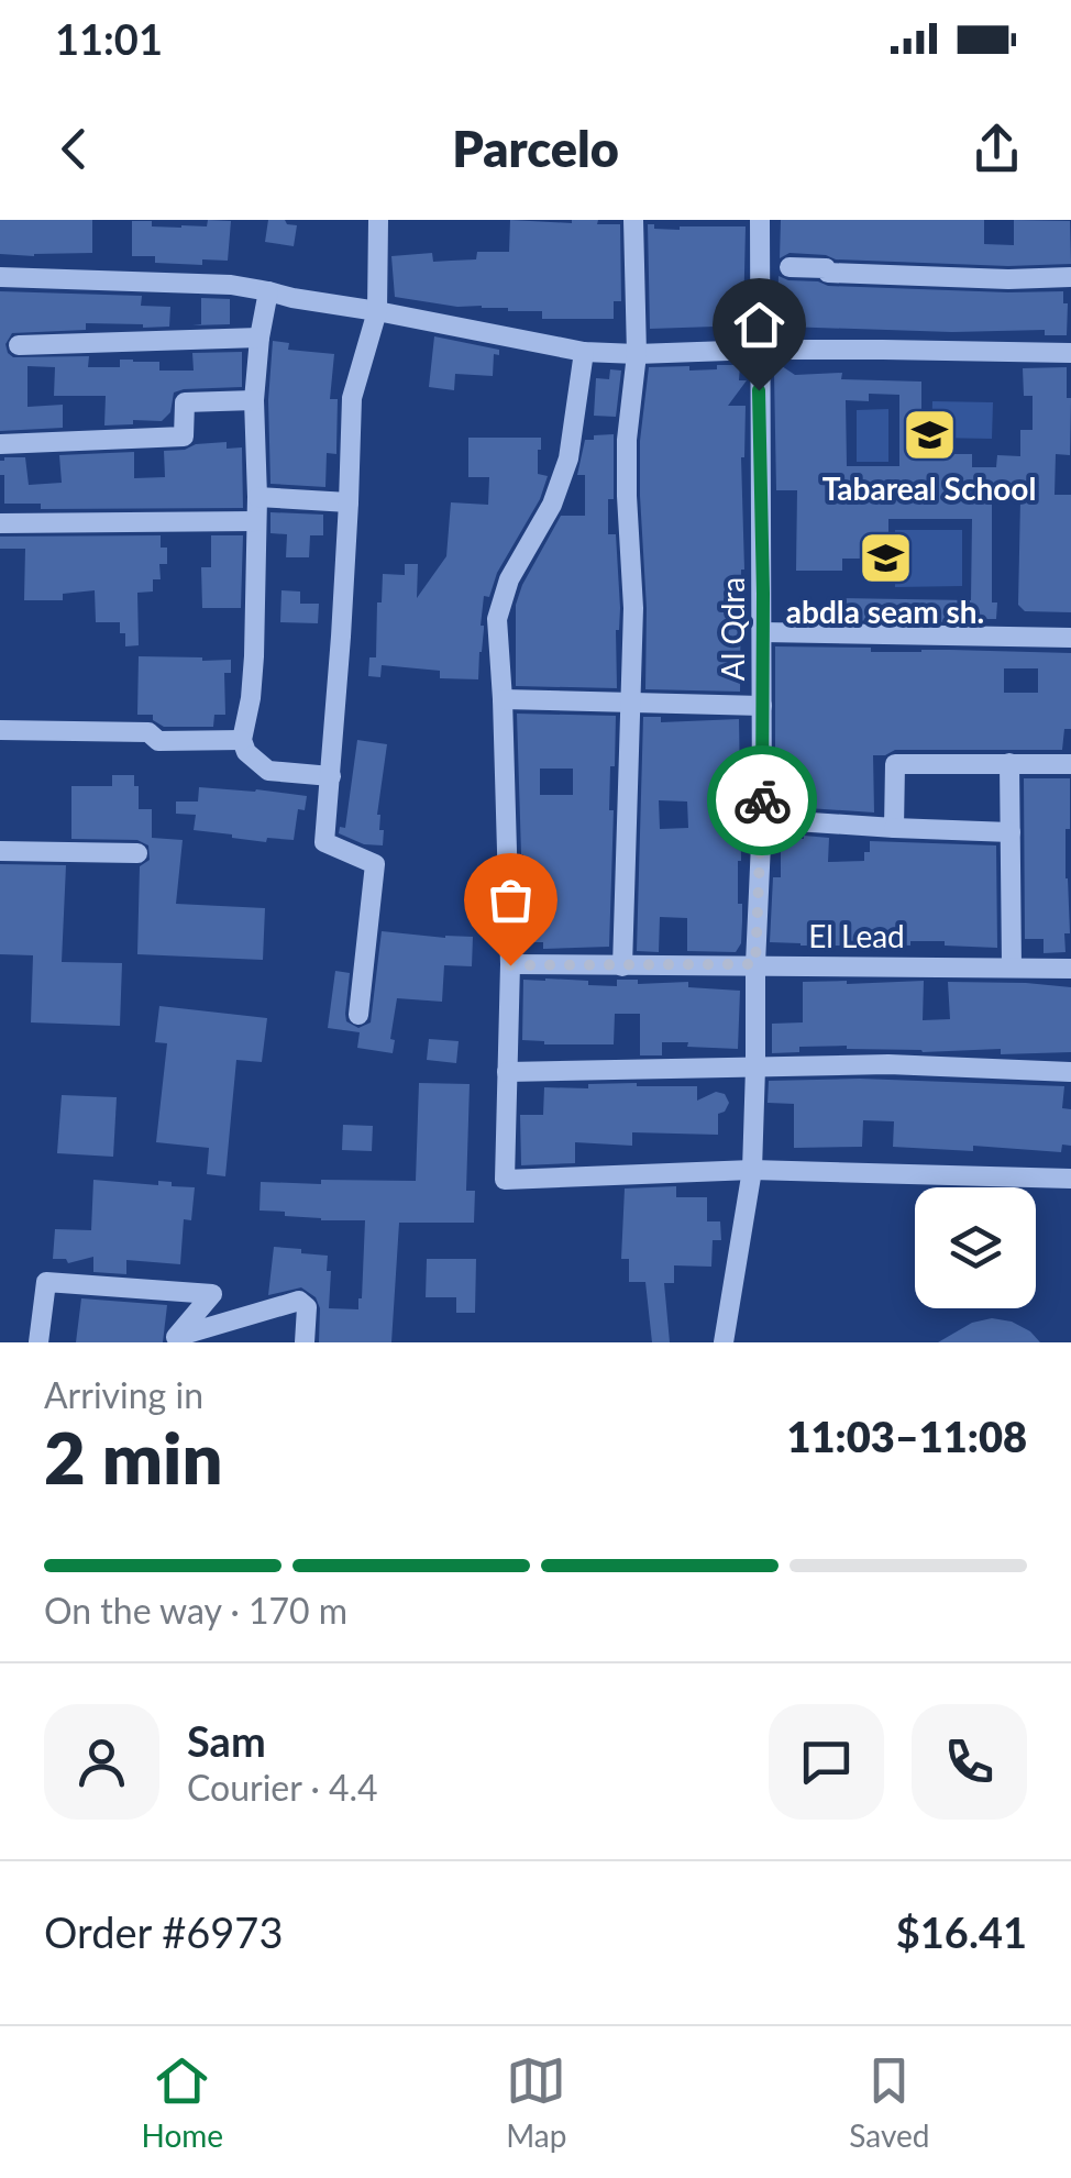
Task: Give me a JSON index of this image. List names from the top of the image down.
{
  "streets": {
    "street": ["Al Qdra", "El Lead"]
  },
  "crossings": [
    ["Al Qdra", "El Lead"]
  ],
  "places": {
    "school or university": ["Tabareal School", "abdla seam sh."]
  },
  "page": {
    "status": "11:01",
    "header": "Parcelo",
    "heading": ["2 min", "Arriving in", "11:03–11:08"],
    "panel": [
      "Sam",
      "Courier · 4.4",
      "Order #6973",
      "$16.41"
    ],
    "bar": "On the way · 170 m",
    "tabs": ["Home", "Map", "Saved"]
  }
}
